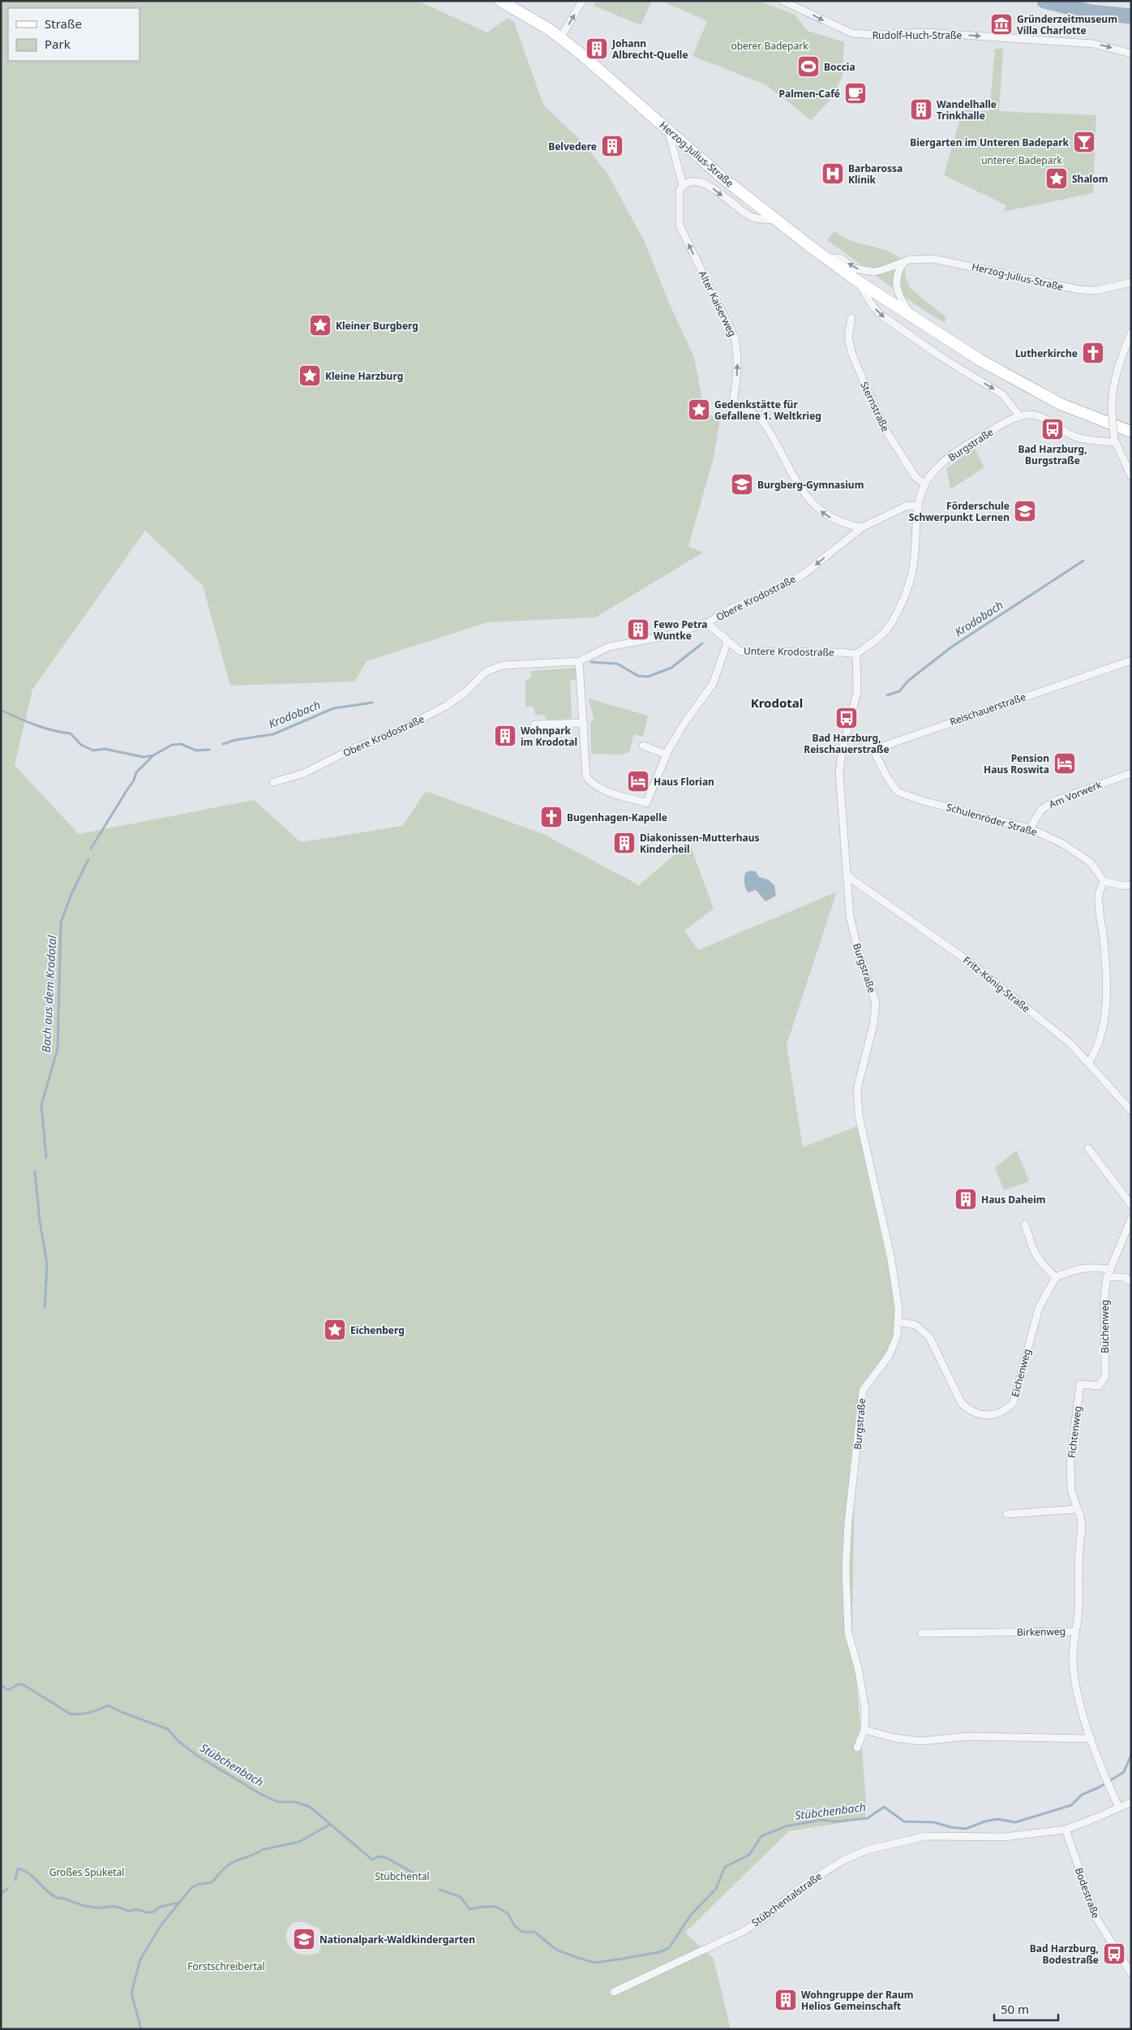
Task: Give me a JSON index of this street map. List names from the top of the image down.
{
  "streets": {
    "main road": ["Herzog-Julius-Straße"],
    "street": [
      "Rudolf-Huch-Straße",
      "Alter Kaiserweg",
      "Sternstraße",
      "Burgstraße",
      "Obere Krodostraße",
      "Untere Krodostraße",
      "Reischauerstraße",
      "Am Vorwerk",
      "Schulenröder Straße",
      "Fritz-König-Straße",
      "Buchenweg",
      "Eichenweg",
      "Fichtenweg",
      "Birkenweg",
      "Bodestraße",
      "Stübchentalstraße"
    ]
  },
  "crossings": [
    ["Herzog-Julius-Straße", "Alter Kaiserweg"],
    ["Alter Kaiserweg", "Obere Krodostraße"],
    ["Sternstraße", "Burgstraße"],
    ["Burgstraße", "Obere Krodostraße"],
    ["Burgstraße", "Untere Krodostraße"],
    ["Burgstraße", "Reischauerstraße"],
    ["Burgstraße", "Fritz-König-Straße"],
    ["Burgstraße", "Eichenweg"],
    ["Obere Krodostraße", "Untere Krodostraße"],
    ["Reischauerstraße", "Schulenröder Straße"],
    ["Am Vorwerk", "Schulenröder Straße"],
    ["Buchenweg", "Fichtenweg"],
    ["Fichtenweg", "Birkenweg"],
    ["Birkenweg", "Stübchentalstraße"],
    ["Bodestraße", "Stübchentalstraße"]
  ],
  "one_way": ["Rudolf-Huch-Straße", "Alter Kaiserweg"],
  "districts": ["Krodotal"],
  "water": ["Krodobach", "Bach aus dem Krodotal", "Stübchenbach"],
  "parks": [
    "oberer Badepark",
    "unterer Badepark",
    "Großes Spüketal",
    "Stübchental",
    "Forstschreibertal"
  ],
  "places": {
    "museum": ["Gründerzeitmuseum Villa Charlotte"],
    "building": [
      "Johann Albrecht-Quelle",
      "Wandelhalle Trinkhalle",
      "Belvedere",
      "Fewo Petra Wuntke",
      "Wohnpark im Krodotal",
      "Diakonissen-Mutterhaus Kinderheil",
      "Haus Daheim",
      "Wohngruppe der Raum Helios Gemeinschaft"
    ],
    "sports": ["Boccia"],
    "cafe": ["Palmen-Café"],
    "bar": ["Biergarten im Unteren Badepark"],
    "hospital": ["Barbarossa Klinik"],
    "place": [
      "Shalom",
      "Kleiner Burgberg",
      "Kleine Harzburg",
      "Gedenkstätte für Gefallene 1. Weltkrieg",
      "Eichenberg"
    ],
    "church": ["Lutherkirche", "Bugenhagen-Kapelle"],
    "bus stop": ["Bad Harzburg, Burgstraße", "Bad Harzburg, Reischauerstraße", "Bad Harzburg, Bodestraße"],
    "school or university": ["Burgberg-Gymnasium", "Förderschule Schwerpunkt Lernen", "Nationalpark-Waldkindergarten"],
    "hotel": ["Pension Haus Roswita", "Haus Florian"]
  },
  "legend": ["Straße", "Park"],
  "scale_bar": "50 m"
}
